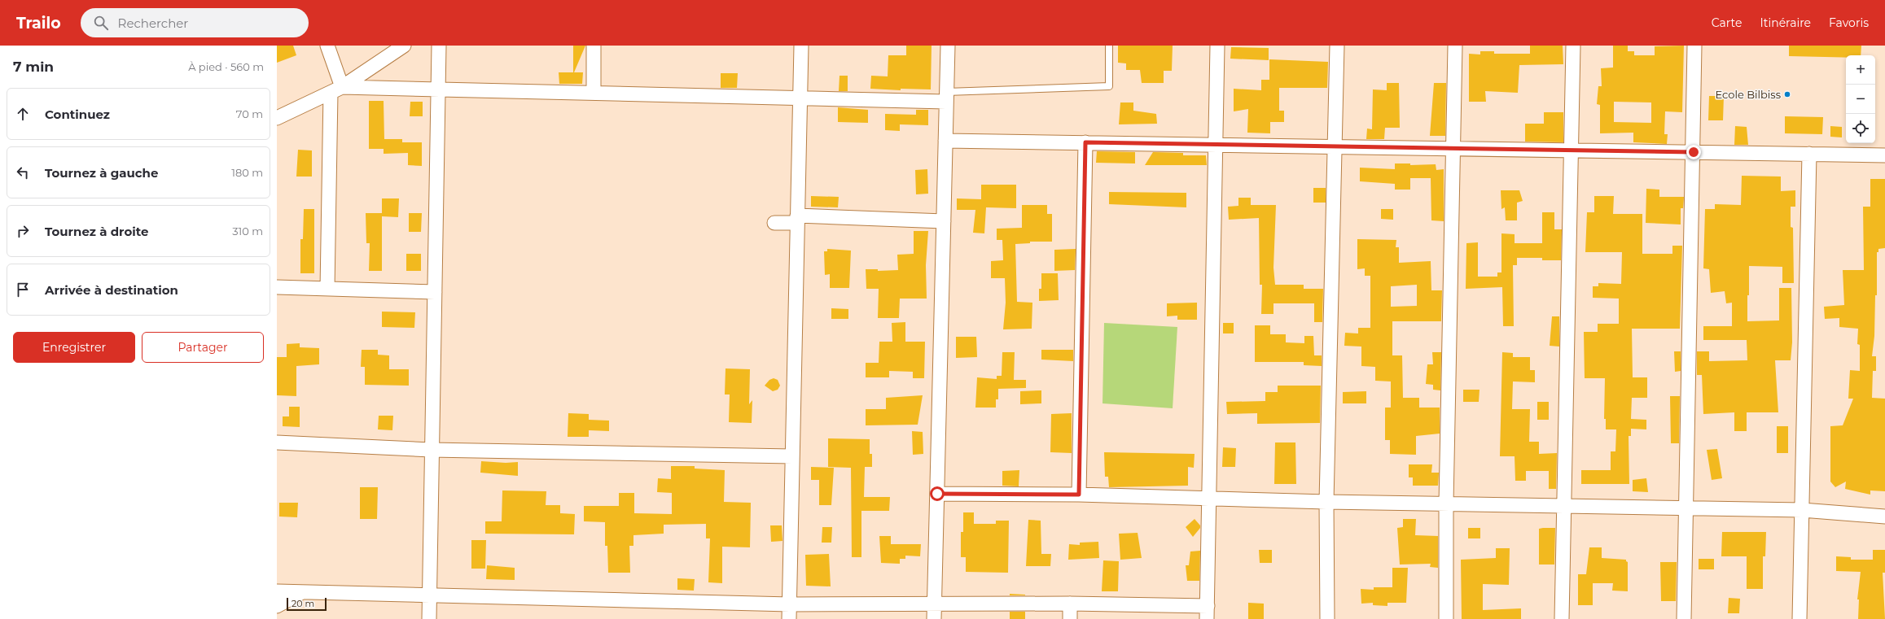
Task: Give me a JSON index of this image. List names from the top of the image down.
{
  "places": ["Ecole Bilbiss"],
  "scale_bar": "20 m",
  "page": {
    "header": "Trailo",
    "search": "Rechercher",
    "nav": ["Carte", "Itinéraire", "Favoris"],
    "heading": ["7 min", "À pied · 560 m"],
    "map_buttons": ["+", "−"],
    "list": [
      ["Continuez", "70 m"],
      ["Tournez à gauche", "180 m"],
      ["Tournez à droite", "310 m"],
      "Arrivée à destination"
    ],
    "buttons": ["Enregistrer", "Partager"],
    "scale": "20 m"
  }
}
